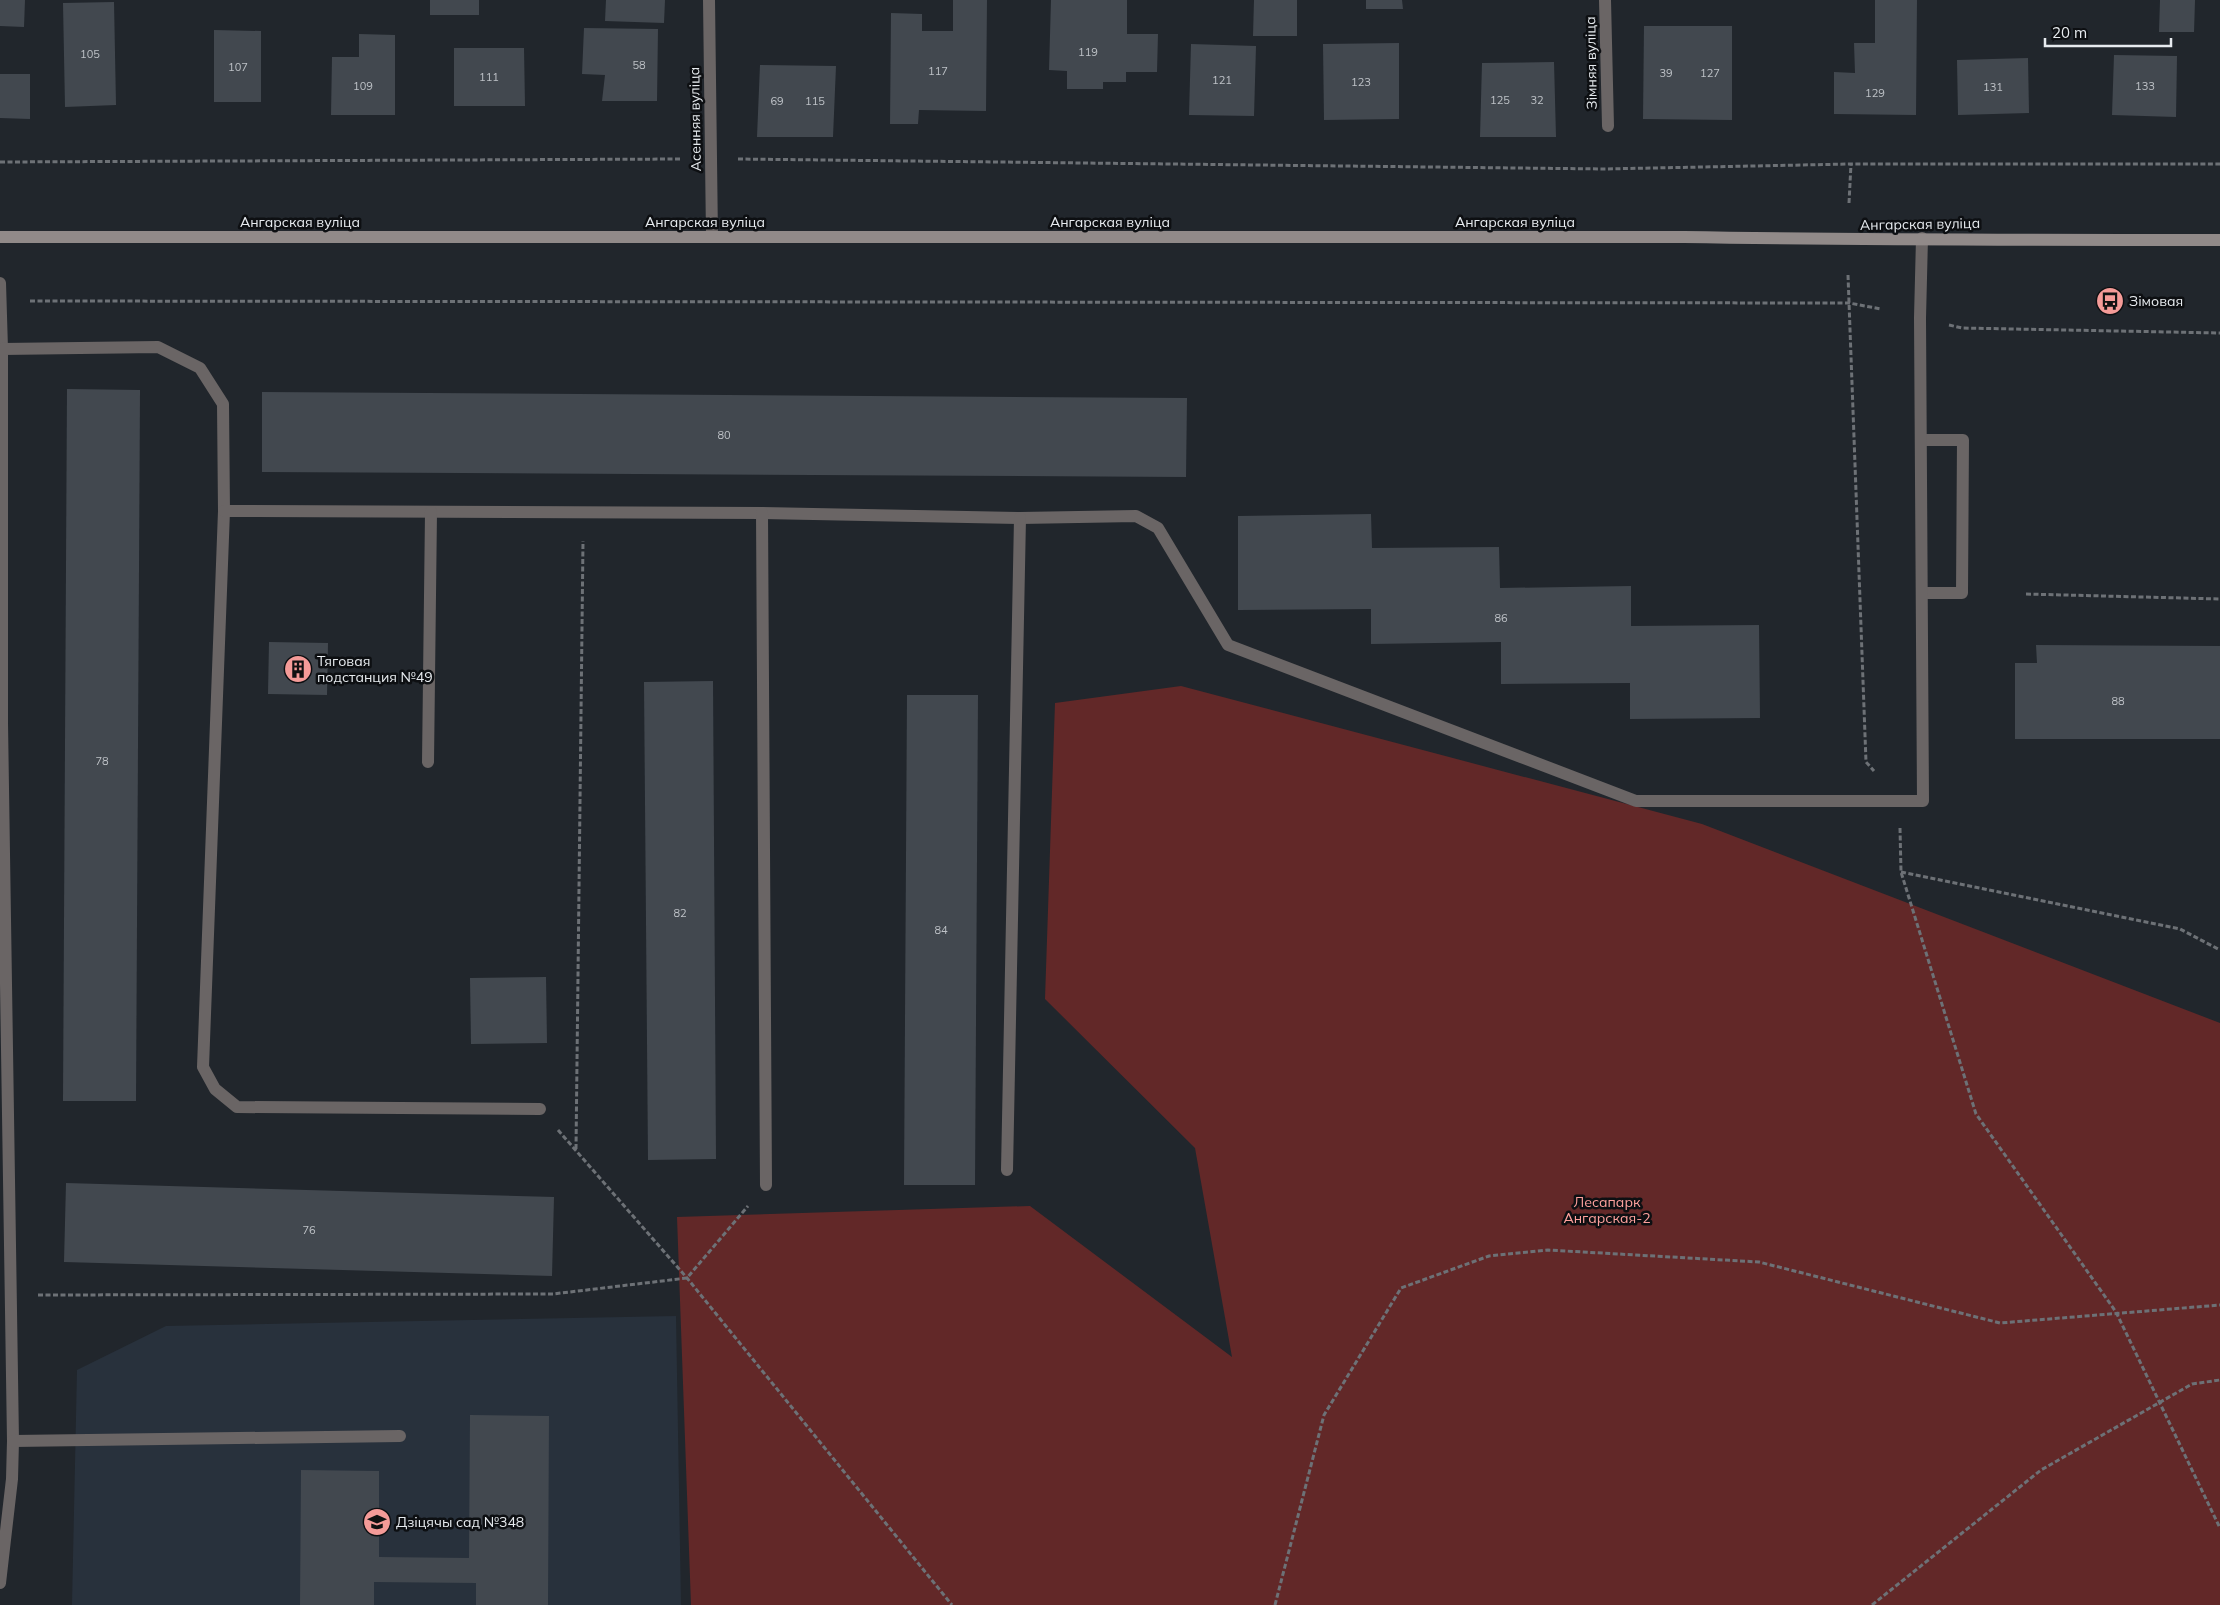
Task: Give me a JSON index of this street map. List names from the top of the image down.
{
  "streets": {
    "main road": ["Ангарская вуліца"],
    "street": ["Зімняя вуліца", "Асенняя вуліца"]
  },
  "crossings": [
    ["Асенняя вуліца", "Ангарская вуліца"]
  ],
  "parks": ["Лесапарк Ангарская-2"],
  "places": {
    "bus stop": ["Зімовая"],
    "building": ["Тяговая подстанция №49"],
    "school or university": ["Дзіцячы сад №348"]
  },
  "house_numbers": [
    "119",
    "105",
    "58",
    "107",
    "117",
    "39",
    "127",
    "111",
    "121",
    "123",
    "109",
    "133",
    "131",
    "129",
    "125",
    "32",
    "69",
    "115",
    "80",
    "86",
    "88",
    "78",
    "82",
    "84",
    "76"
  ],
  "scale_bar": "20 m"
}
